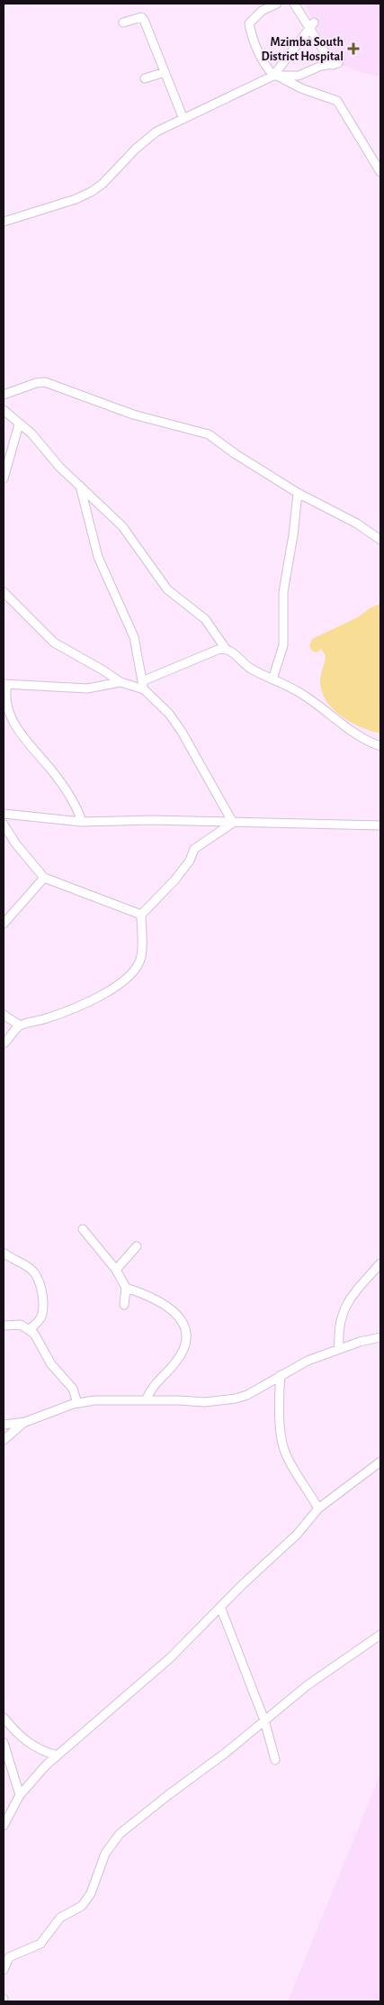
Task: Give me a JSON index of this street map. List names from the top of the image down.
{
  "places": {
    "health": ["Mzimba South District Hospital"]
  }
}
